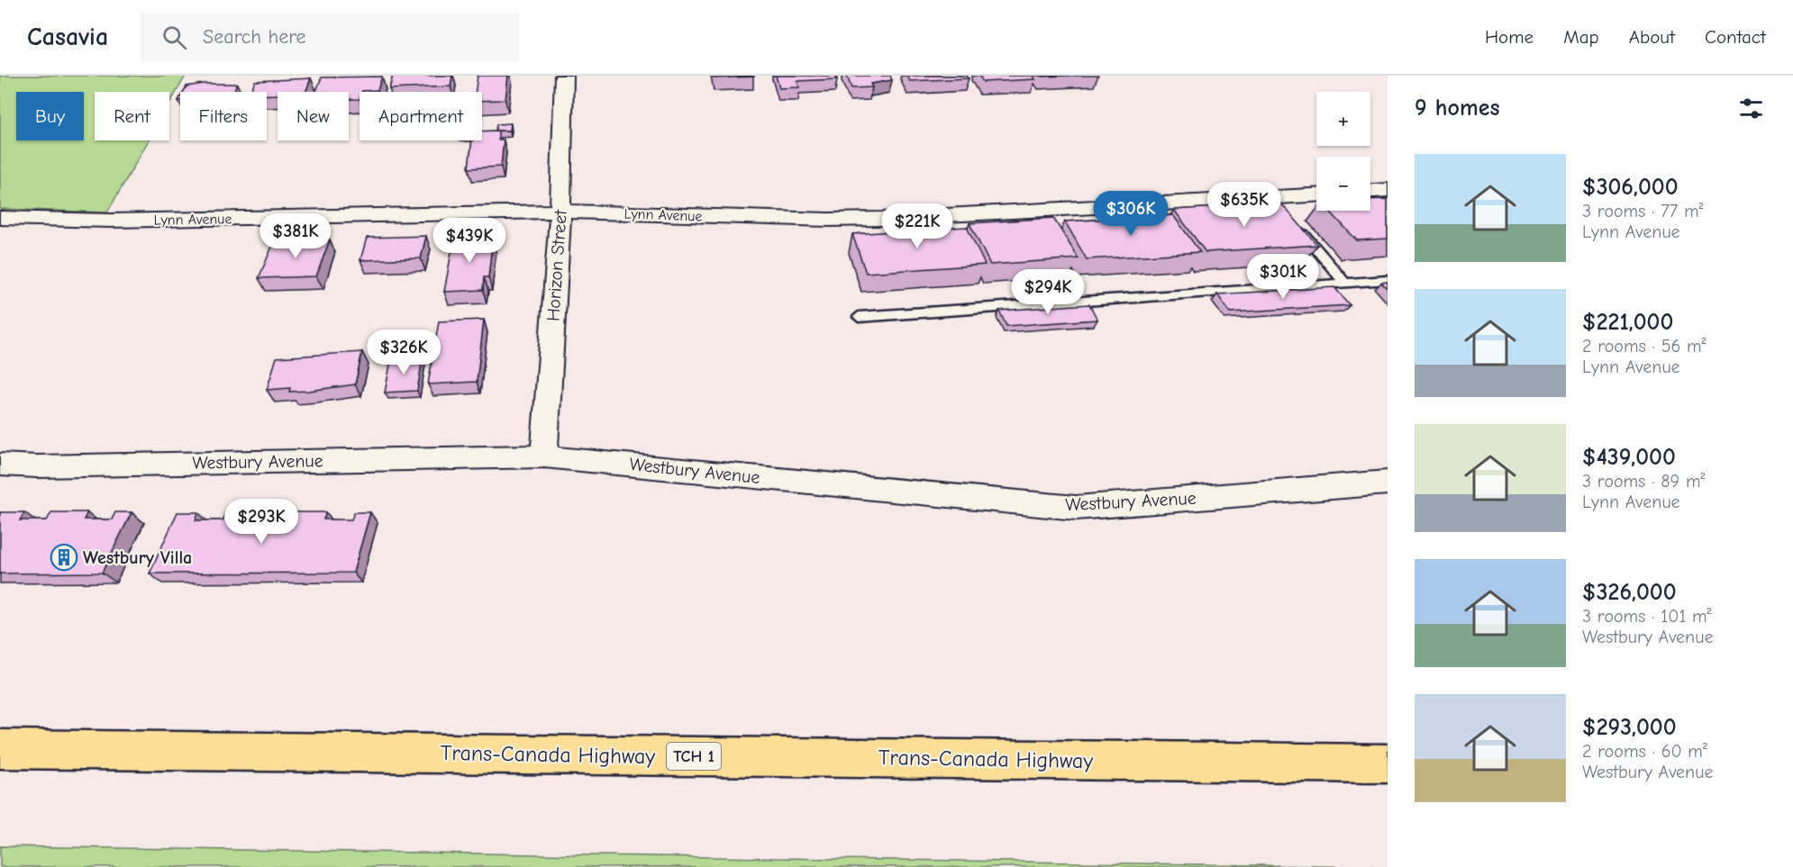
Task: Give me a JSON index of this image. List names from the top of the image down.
{
  "streets": {
    "highway": ["Trans-Canada Highway", "TCH 1"],
    "street": ["Lynn Avenue", "Horizon Street", "Westbury Avenue"]
  },
  "crossings": [
    ["Lynn Avenue", "Horizon Street"],
    ["Horizon Street", "Westbury Avenue"]
  ],
  "places": {
    "building": ["Westbury Villa"]
  },
  "page": {
    "header": "Casavia",
    "search": "Search here",
    "nav": [
      "Home",
      "Map",
      "About",
      "Contact"
    ],
    "heading": "9 homes",
    "map_buttons": ["+", "−"],
    "chip": [
      "Buy",
      "Rent",
      "Filters",
      "New",
      "Apartment"
    ],
    "list": [
      {
        "name": "$306,000",
        "note": "3 rooms · 77 m² · Lynn Avenue"
      },
      {
        "name": "$221,000",
        "note": "2 rooms · 56 m² · Lynn Avenue"
      },
      {
        "name": "$439,000",
        "note": "3 rooms · 89 m² · Lynn Avenue"
      },
      {
        "name": "$326,000",
        "note": "3 rooms · 101 m² · Westbury Avenue"
      },
      {
        "name": "$293,000",
        "note": "2 rooms · 60 m² · Westbury Avenue"
      }
    ],
    "price": [
      "$635K",
      "$306K",
      "$221K",
      "$381K",
      "$439K",
      "$301K",
      "$294K",
      "$326K",
      "$293K"
    ]
  }
}
